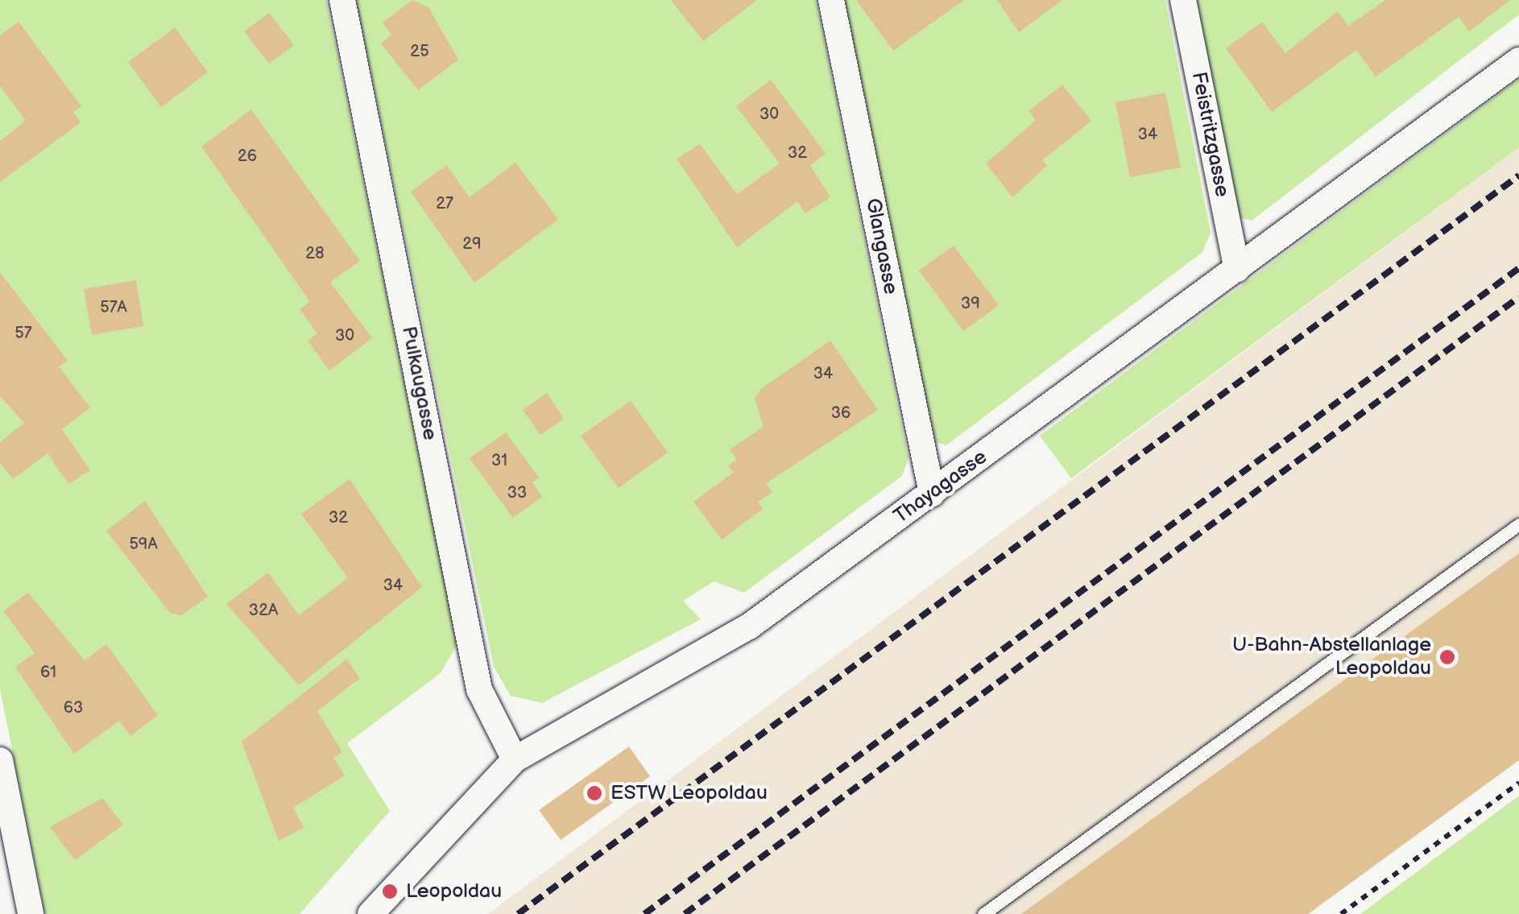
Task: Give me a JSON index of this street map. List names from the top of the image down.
{
  "streets": {
    "street": [
      "Feistritzgasse",
      "Glangasse",
      "Pulkaugasse",
      "Thayagasse"
    ]
  },
  "crossings": [
    ["Feistritzgasse", "Thayagasse"],
    ["Glangasse", "Thayagasse"],
    ["Pulkaugasse", "Thayagasse"]
  ],
  "places": ["U-Bahn-Abstellanlage Leopoldau", "ESTW Leopoldau", "Leopoldau"],
  "house_numbers": [
    "25",
    "30",
    "34",
    "32",
    "26",
    "27",
    "29",
    "28",
    "39",
    "57A",
    "57",
    "30",
    "34",
    "36",
    "31",
    "33",
    "32",
    "59A",
    "34",
    "32A",
    "61",
    "63"
  ]
}
